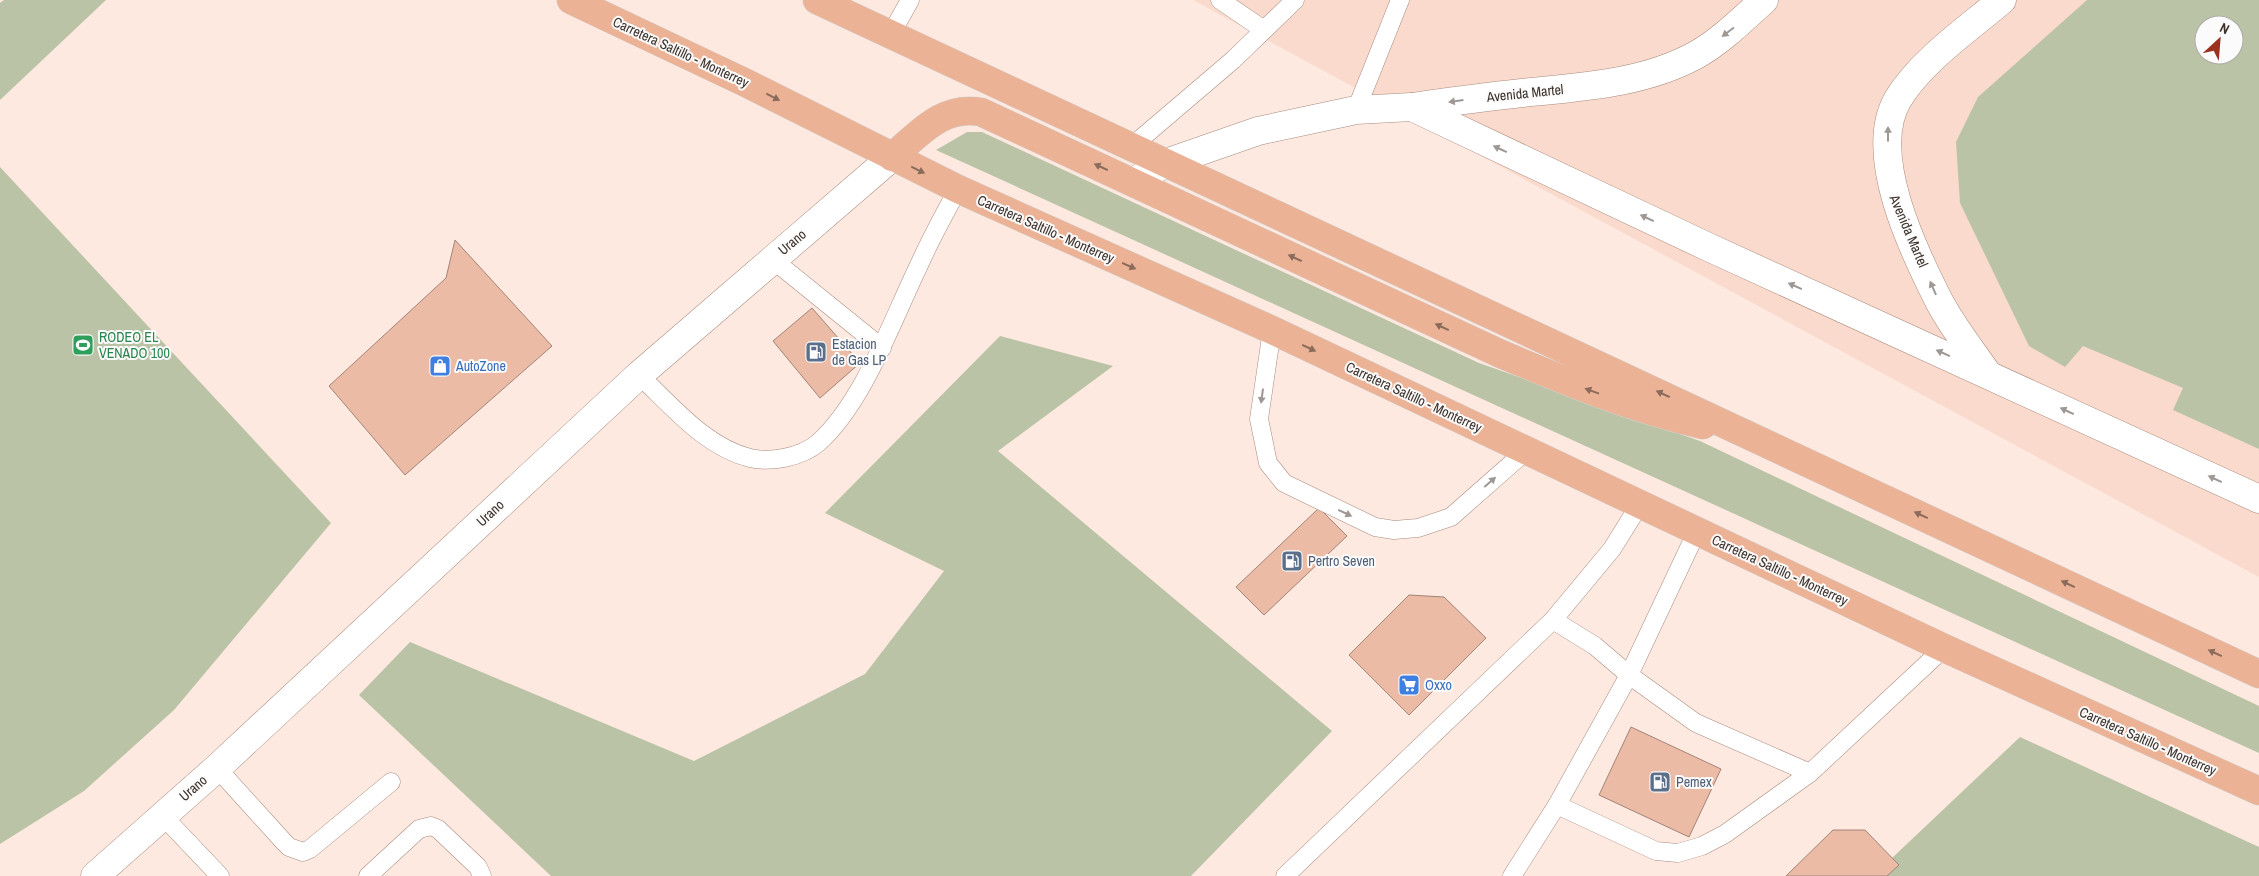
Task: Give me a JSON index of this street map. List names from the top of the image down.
{
  "streets": {
    "main road": ["Carretera Saltillo - Monterrey"],
    "street": ["Avenida Martel", "Urano"]
  },
  "crossings": [
    ["Carretera Saltillo - Monterrey", "Urano"]
  ],
  "places": {
    "sports": ["RODEO EL VENADO 100"],
    "fuel station": ["Estacion de Gas LP", "Pertro Seven", "Pemex"],
    "shop": ["AutoZone"],
    "supermarket": ["Oxxo"]
  },
  "north": "top right"
}
